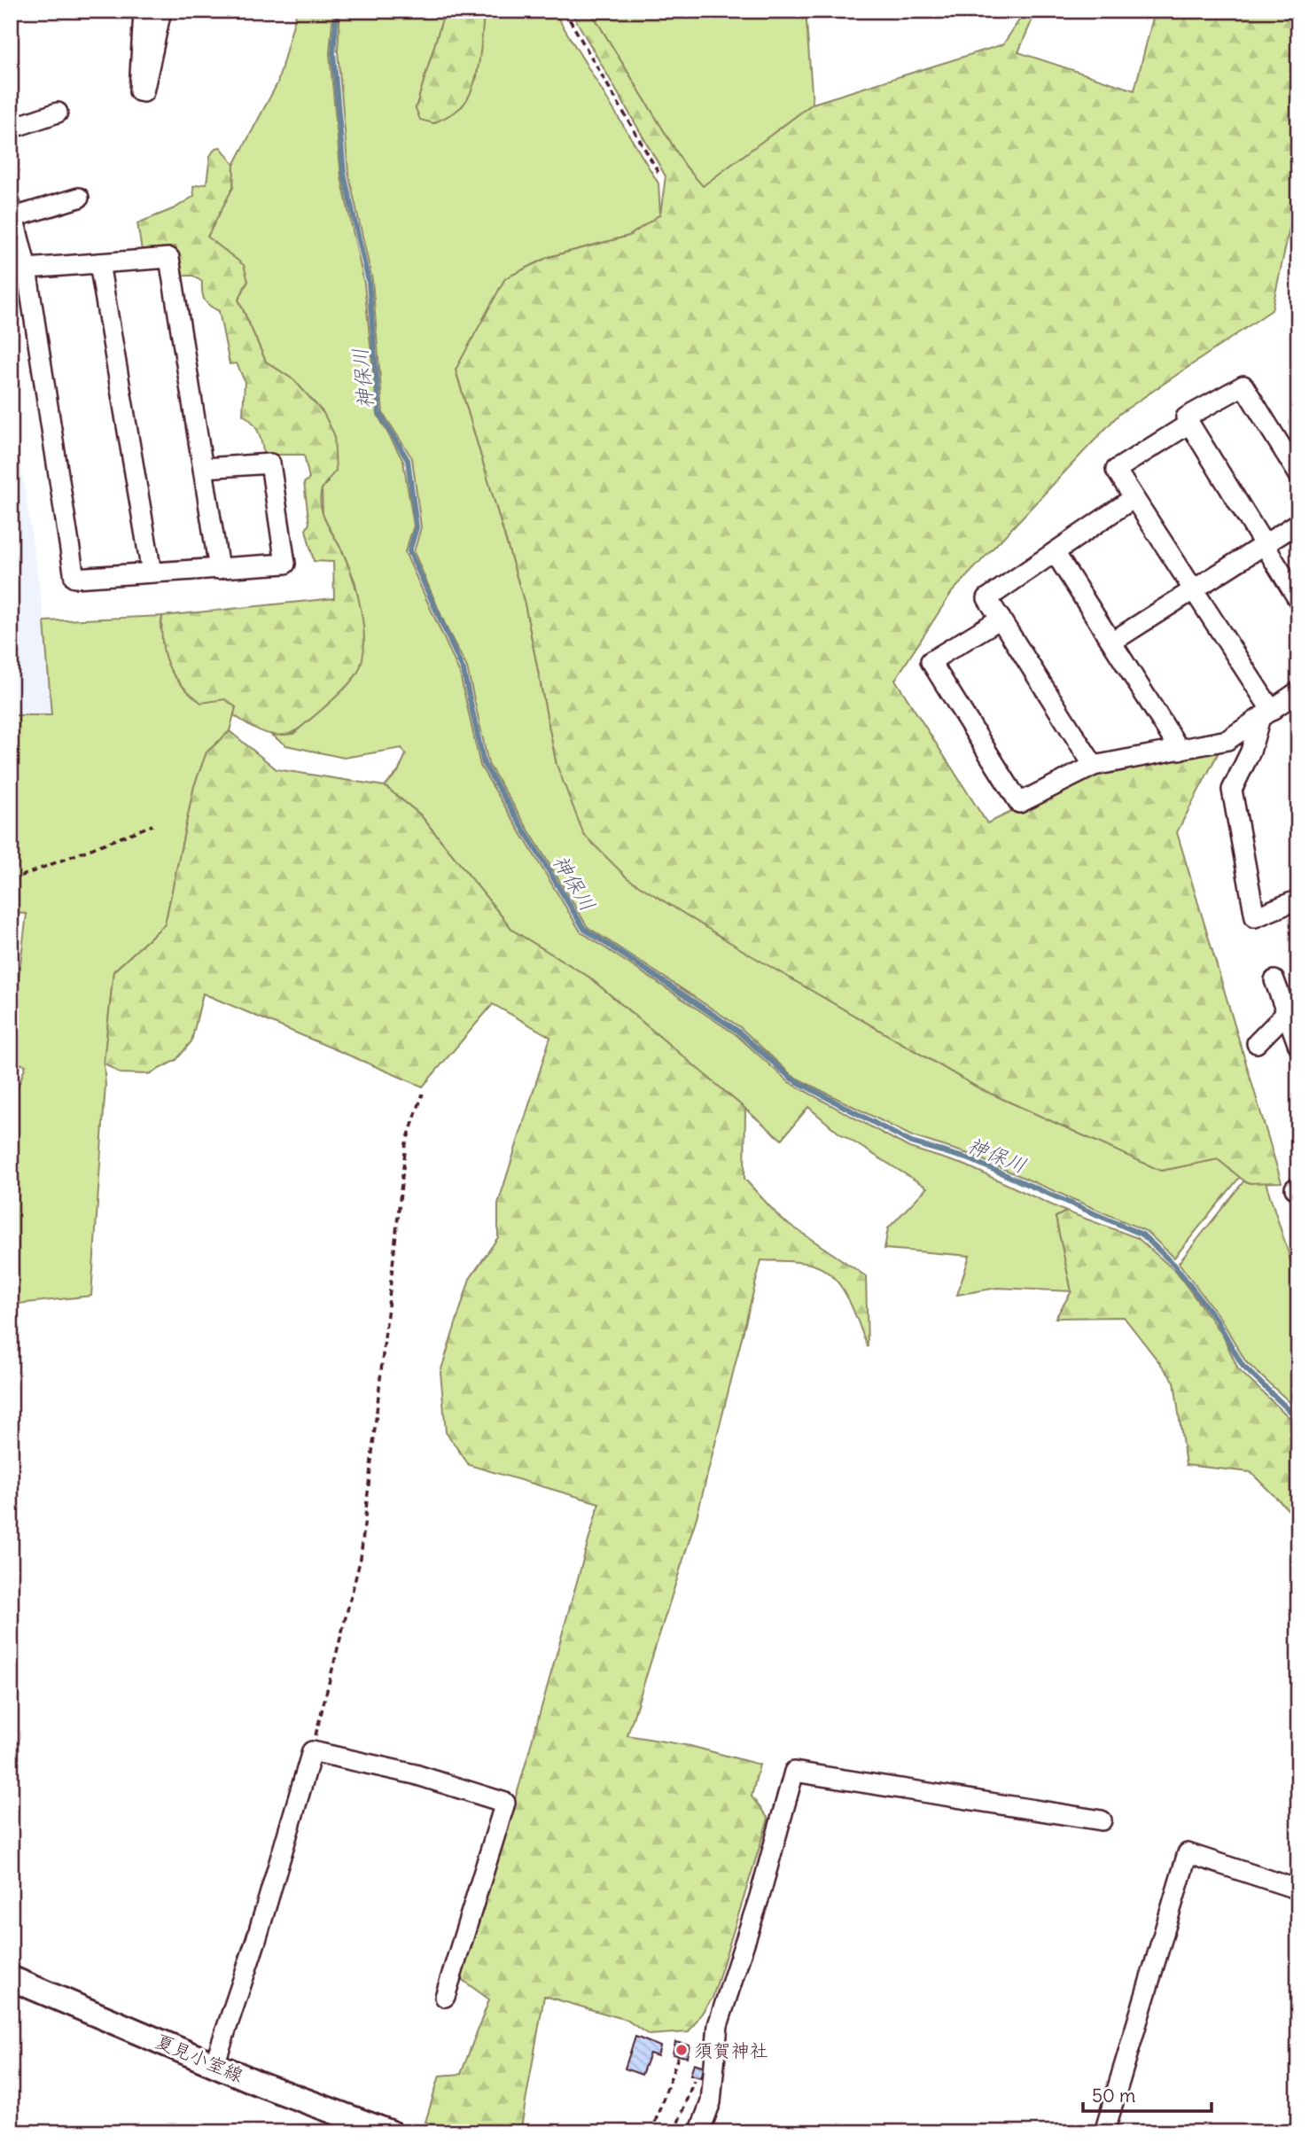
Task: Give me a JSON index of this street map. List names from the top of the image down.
{
  "streets": {
    "main road": ["夏見小室線"]
  },
  "water": ["神保川"],
  "places": ["須賀神社"],
  "scale_bar": "50 m"
}
